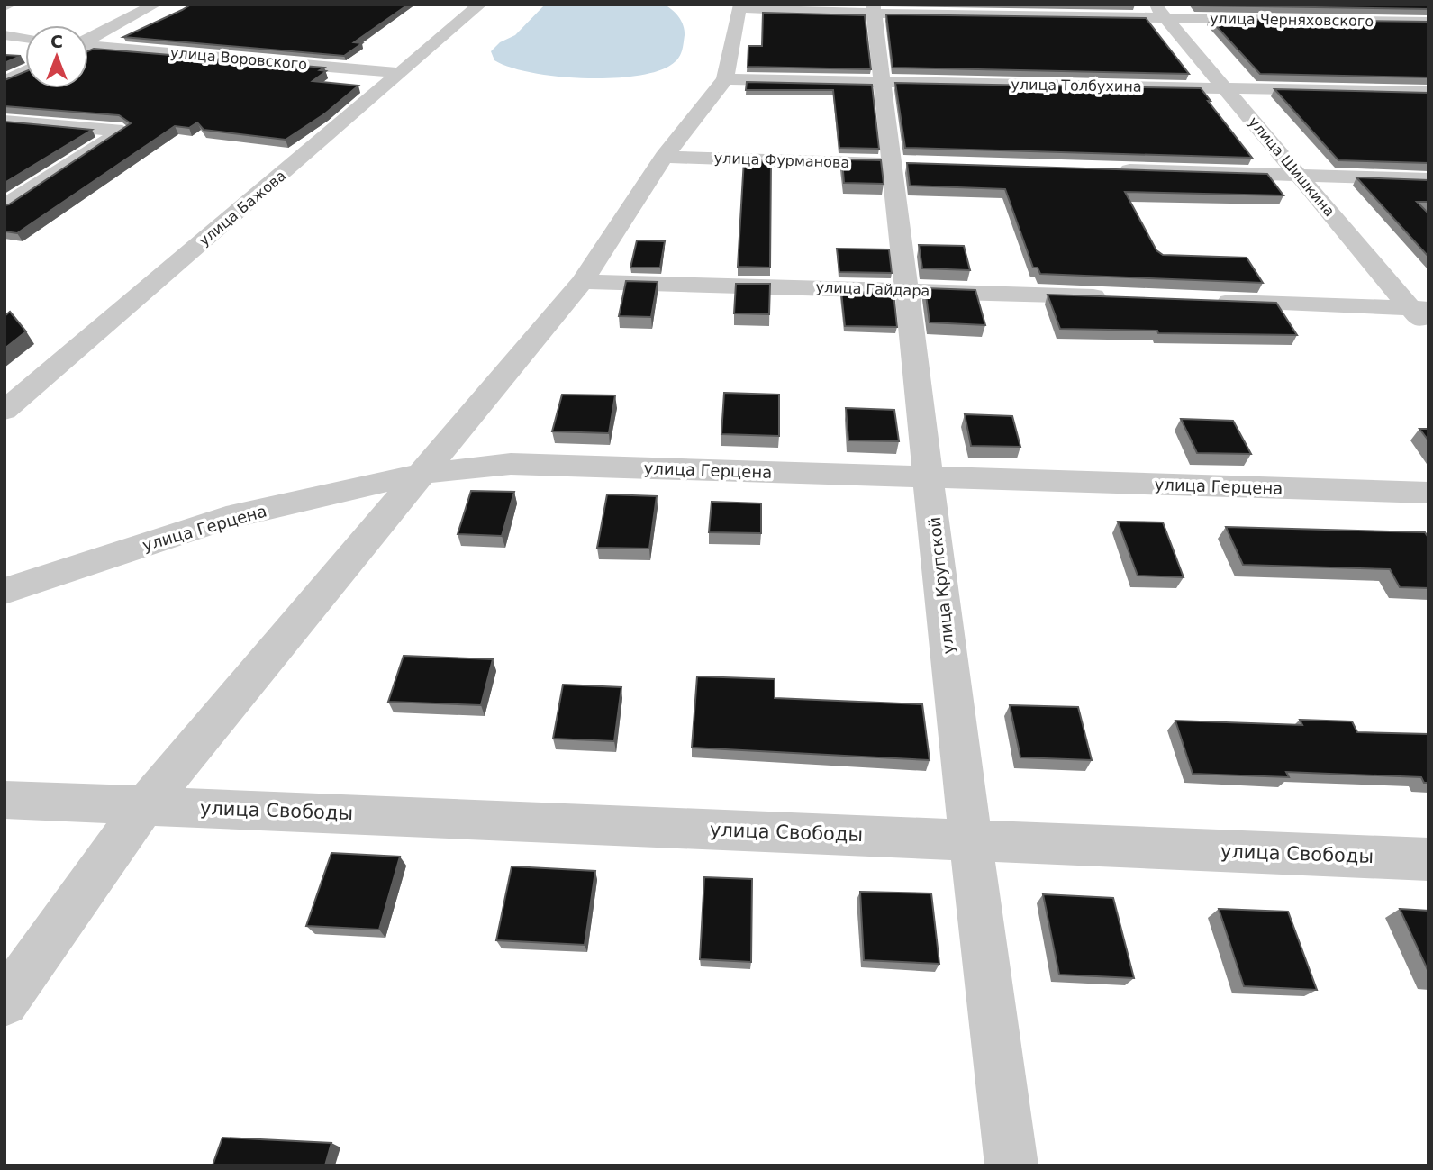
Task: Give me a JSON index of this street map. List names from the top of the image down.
{
  "streets": {
    "street": [
      "улица Черняховского",
      "улица Воровского",
      "улица Толбухина",
      "улица Фурманова",
      "улица Шишкина",
      "улица Бажова",
      "улица Гайдара",
      "улица Герцена",
      "улица Крупской",
      "улица Свободы"
    ]
  },
  "crossings": [
    ["улица Черняховского", "улица Толбухина"],
    ["улица Черняховского", "улица Шишкина"],
    ["улица Черняховского", "улица Крупской"],
    ["улица Воровского", "улица Бажова"],
    ["улица Толбухина", "улица Шишкина"],
    ["улица Толбухина", "улица Крупской"],
    ["улица Фурманова", "улица Крупской"],
    ["улица Гайдара", "улица Крупской"],
    ["улица Герцена", "улица Крупской"],
    ["улица Крупской", "улица Свободы"]
  ],
  "north": "top"
}
